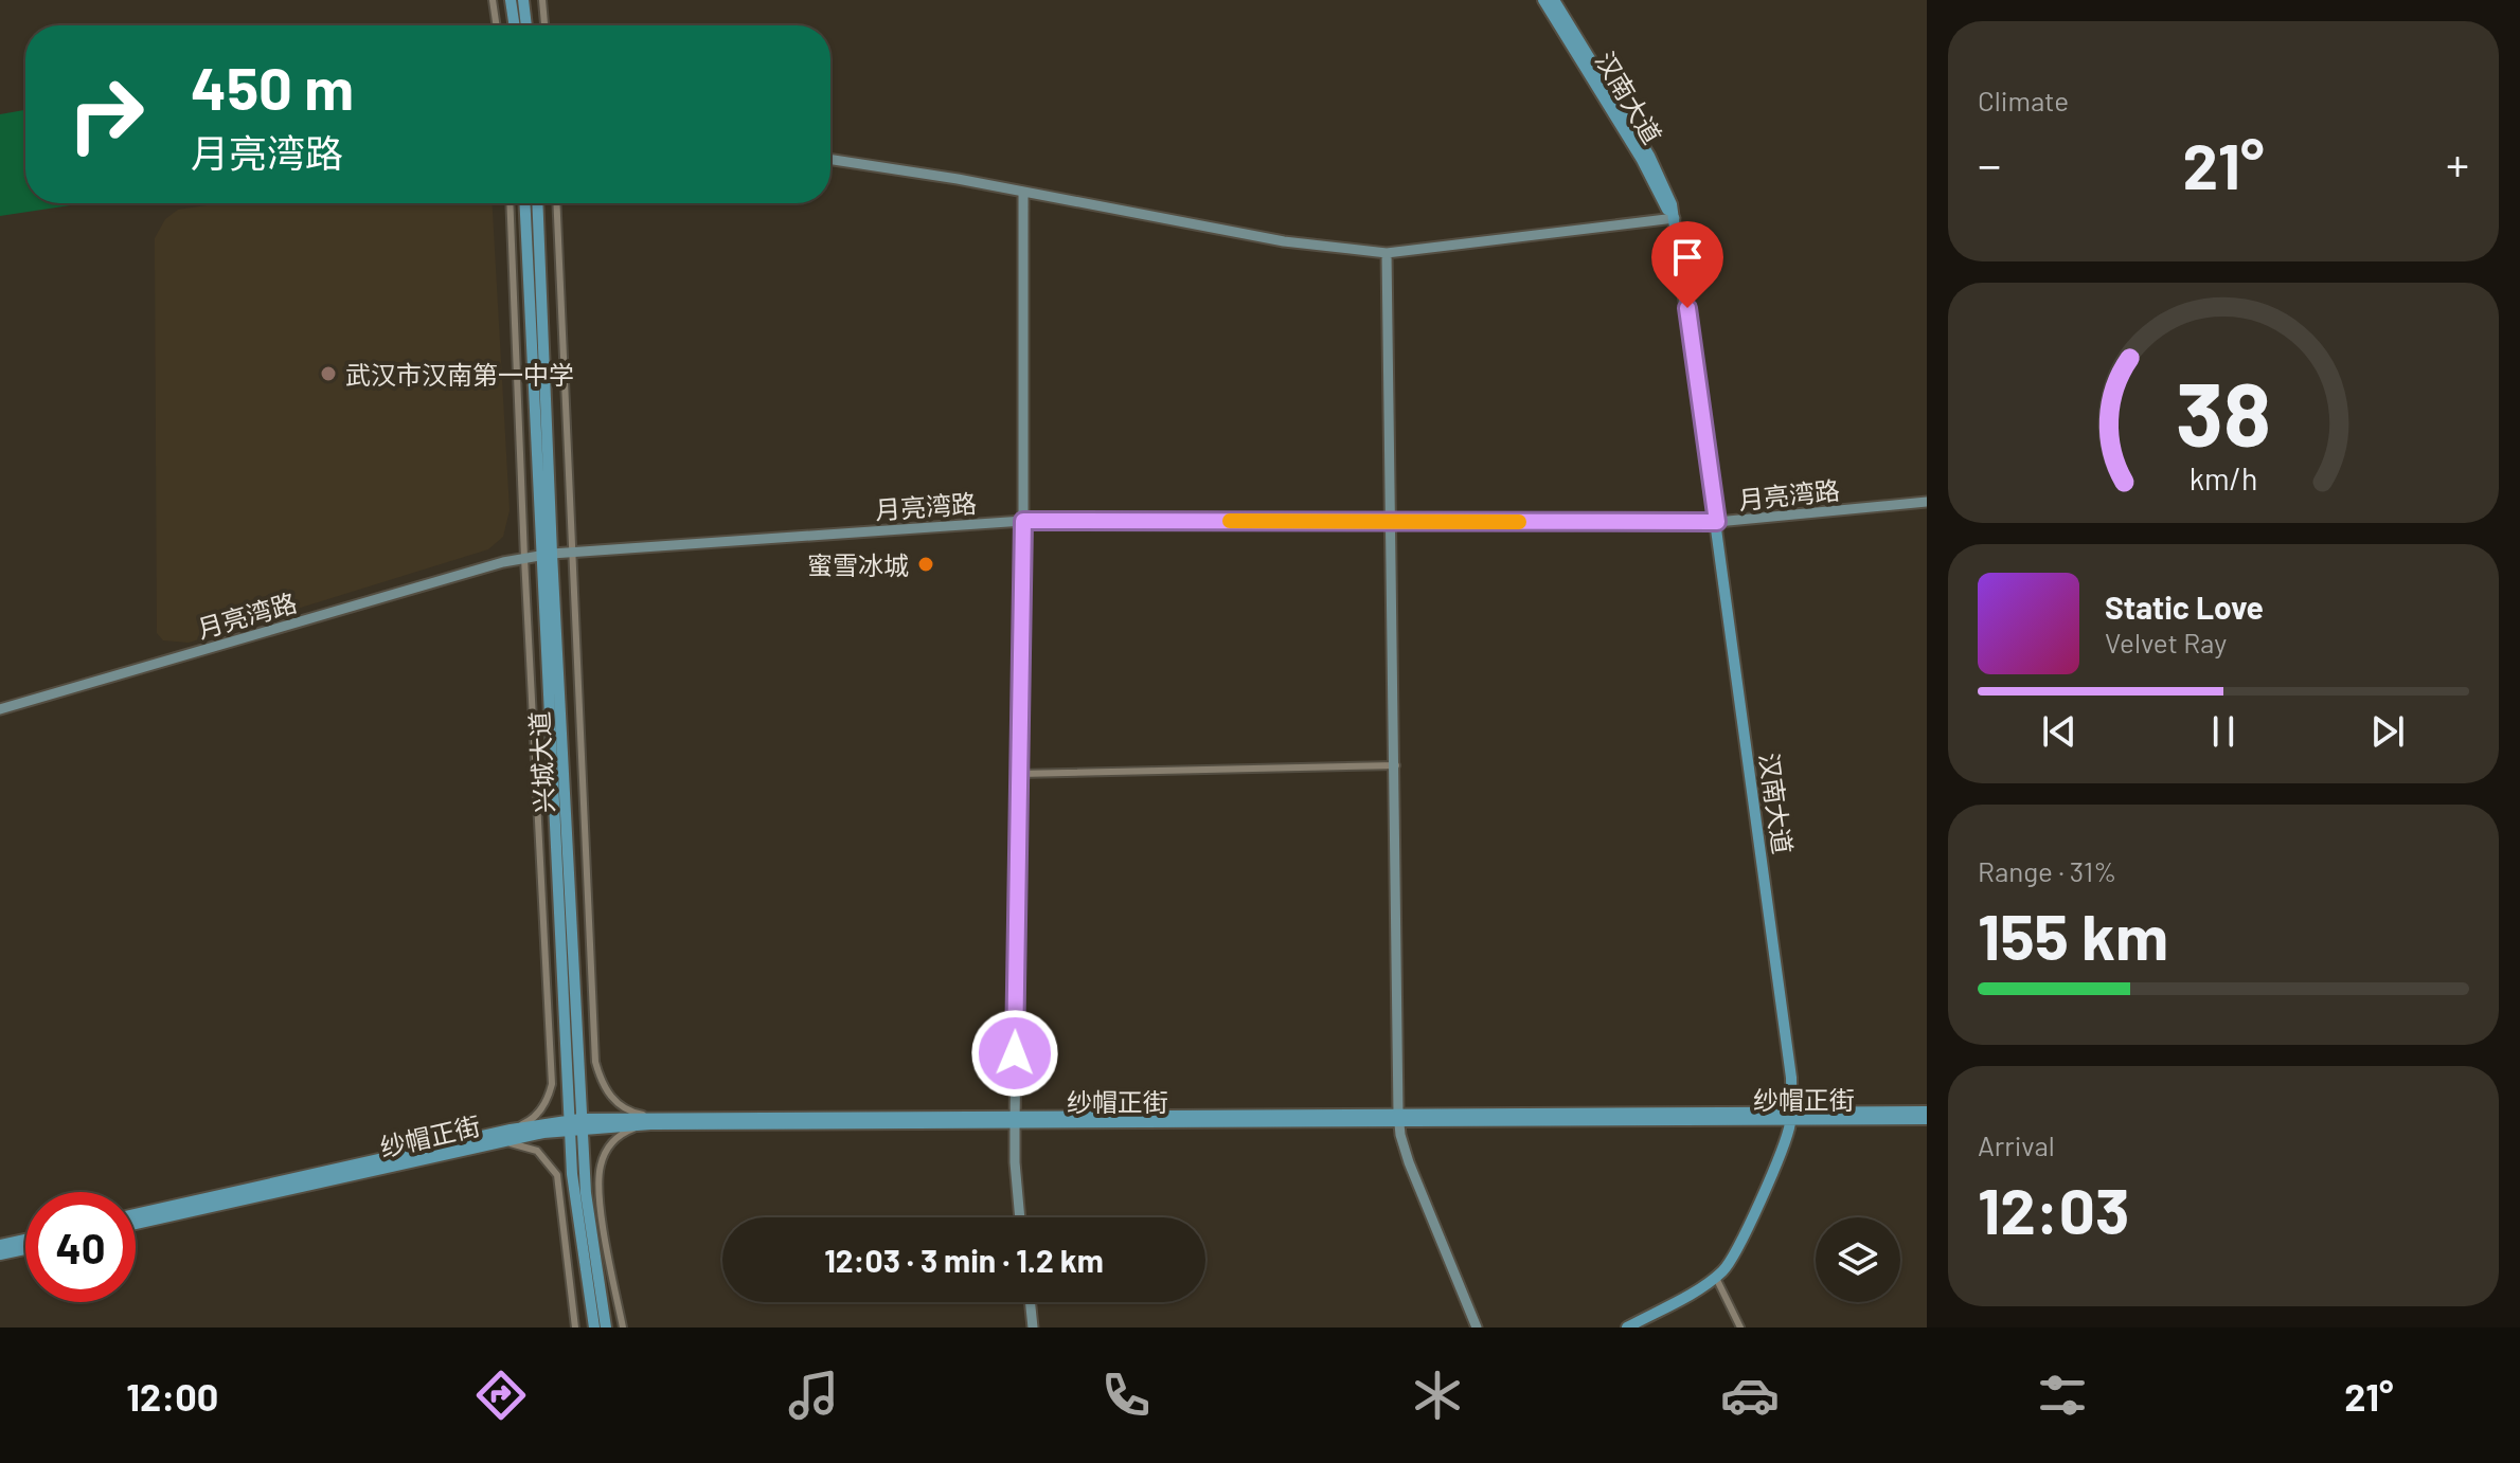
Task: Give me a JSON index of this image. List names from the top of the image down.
{
  "streets": {
    "main road": ["汉南大道", "兴城大道", "纱帽正街"],
    "street": ["月亮湾路"]
  },
  "crossings": [
    ["汉南大道", "月亮湾路"],
    ["汉南大道", "纱帽正街"],
    ["月亮湾路", "兴城大道"],
    ["兴城大道", "纱帽正街"]
  ],
  "places": ["武汉市汉南第一中学", "蜜雪冰城"],
  "page": {
    "tile": [
      "Climate",
      ["Range · 31%", "155 km"],
      ["Arrival", "12:03"]
    ],
    "turn": ["450 m", "月亮湾路"],
    "heat": ["−", "21°", "+"],
    "song": ["Static Love", "Velvet Ray"],
    "limit": "40",
    "trip": "12:03 · 3 min · 1.2 km",
    "tabs": ["12:00", "21°"],
    "gauge": ["38", "km/h"]
  }
}
